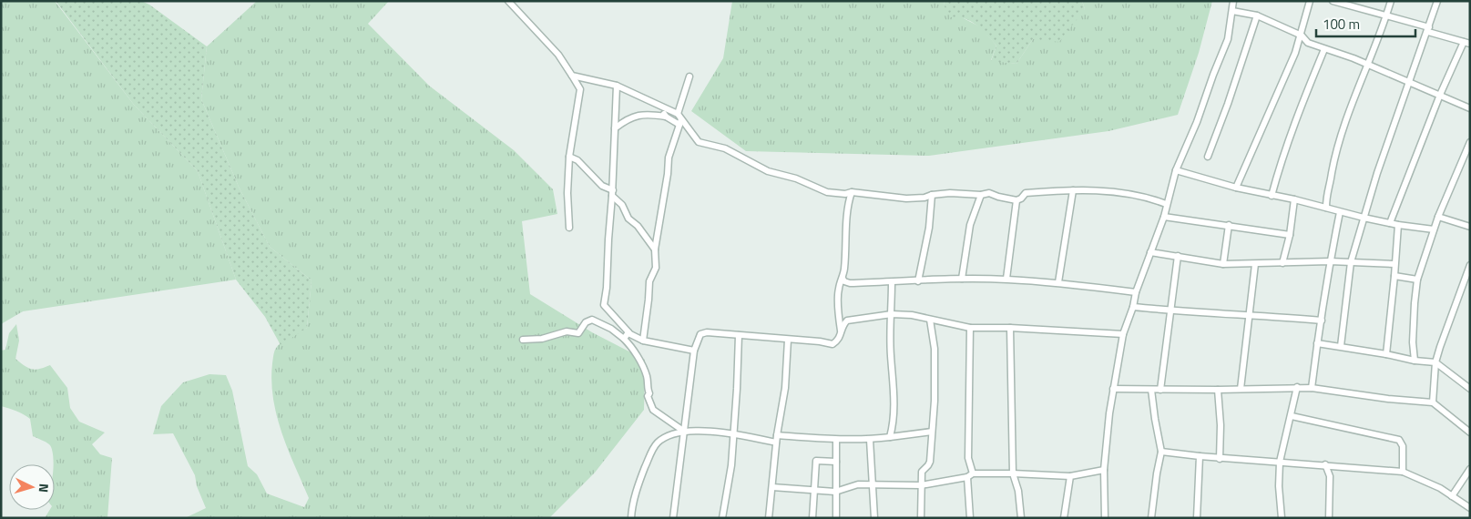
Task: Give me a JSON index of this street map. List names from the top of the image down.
{
  "scale_bar": "100 m",
  "north": "right"
}
